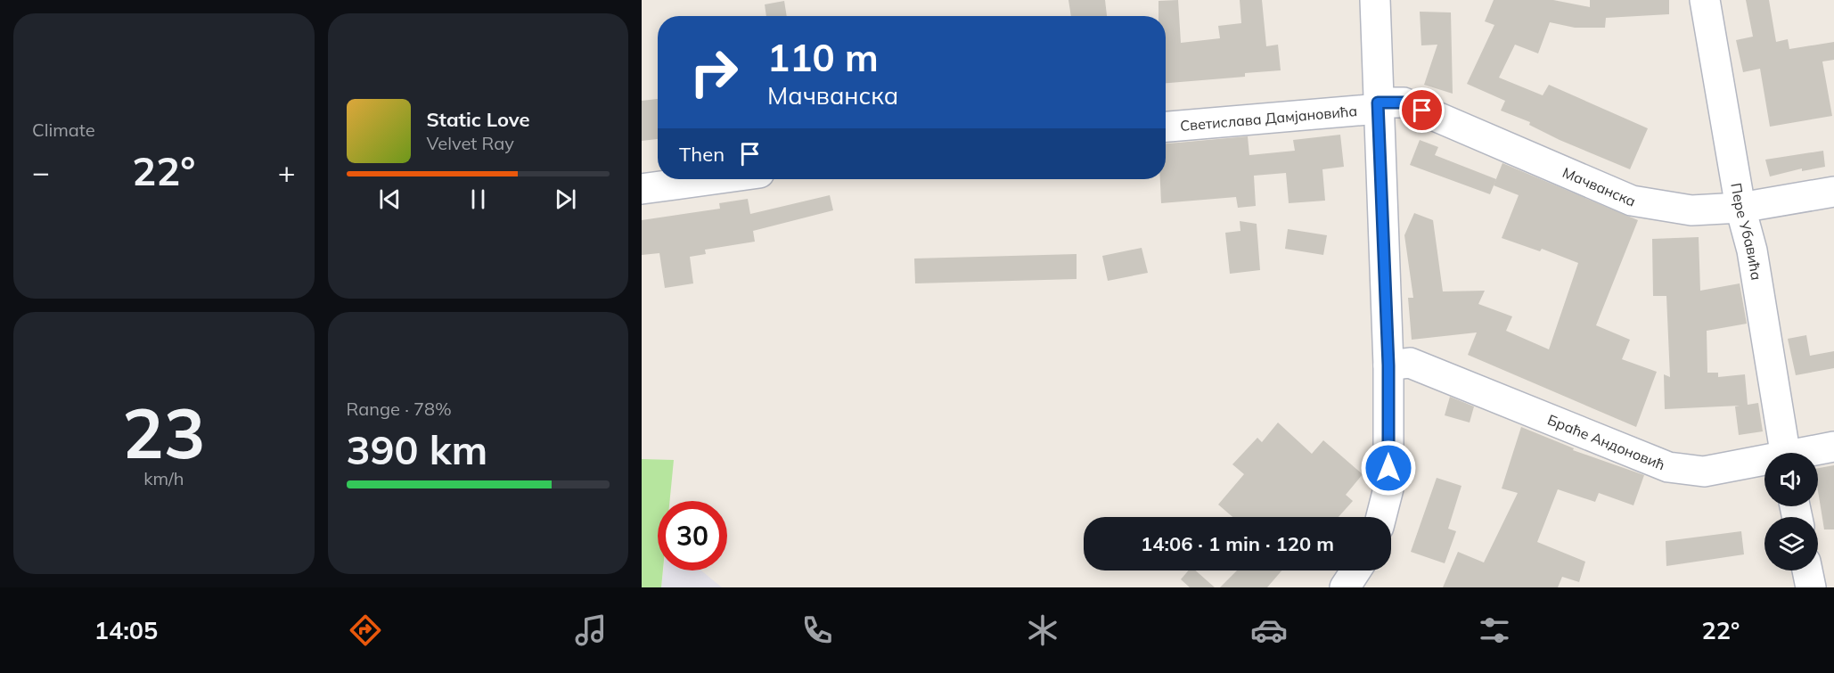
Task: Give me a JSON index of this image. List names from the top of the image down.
{
  "streets": {
    "street": [
      "Светислава Дамјановића",
      "Мачванска",
      "Пере Убавића",
      "Браће Андоновић"
    ]
  },
  "crossings": [
    ["Светислава Дамјановића", "Мачванска"],
    ["Мачванска", "Пере Убавића"]
  ],
  "page": {
    "tile": [
      "Climate",
      ["23", "km/h"],
      ["Range · 78%", "390 km"]
    ],
    "turn": ["110 m", "Мачванска"],
    "song": ["Static Love", "Velvet Ray"],
    "then": "Then",
    "heat": ["−", "22°", "+"],
    "limit": "30",
    "trip": "14:06 · 1 min · 120 m",
    "tabs": ["14:05", "22°"]
  }
}
